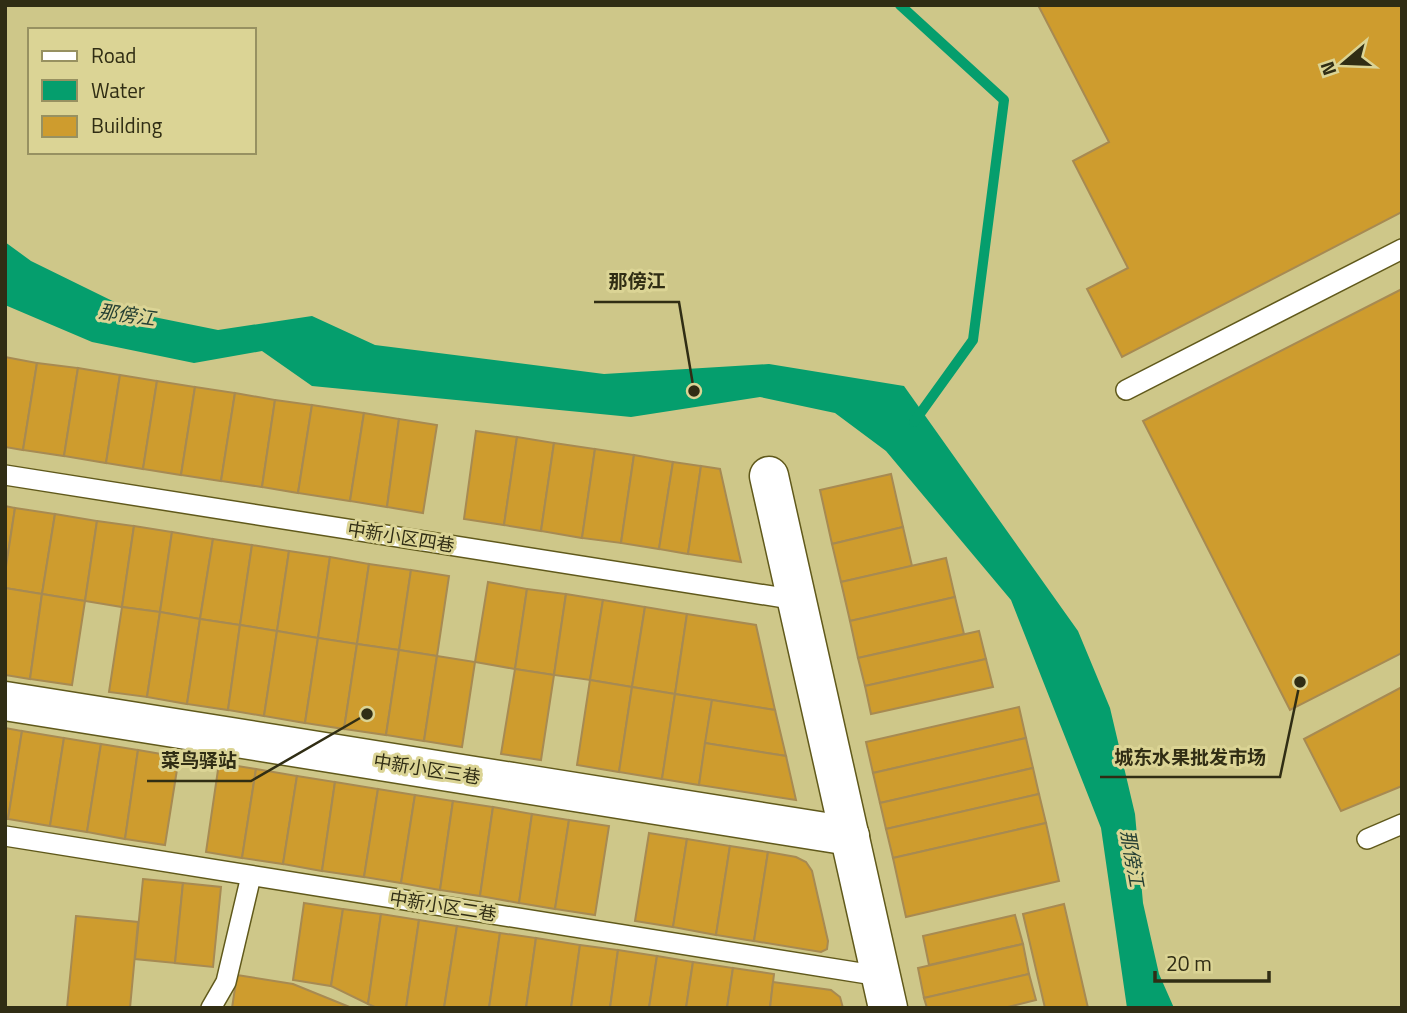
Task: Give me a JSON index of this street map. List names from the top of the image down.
{
  "streets": {
    "street": ["中新小区三巷"],
    "lane": ["中新小区四巷", "中新小区二巷"]
  },
  "water": ["那傍江"],
  "places": ["那傍江", "城东水果批发市场", "菜鸟驿站"],
  "legend": ["Road", "Water", "Building"],
  "scale_bar": "20 m",
  "north": "left"
}
